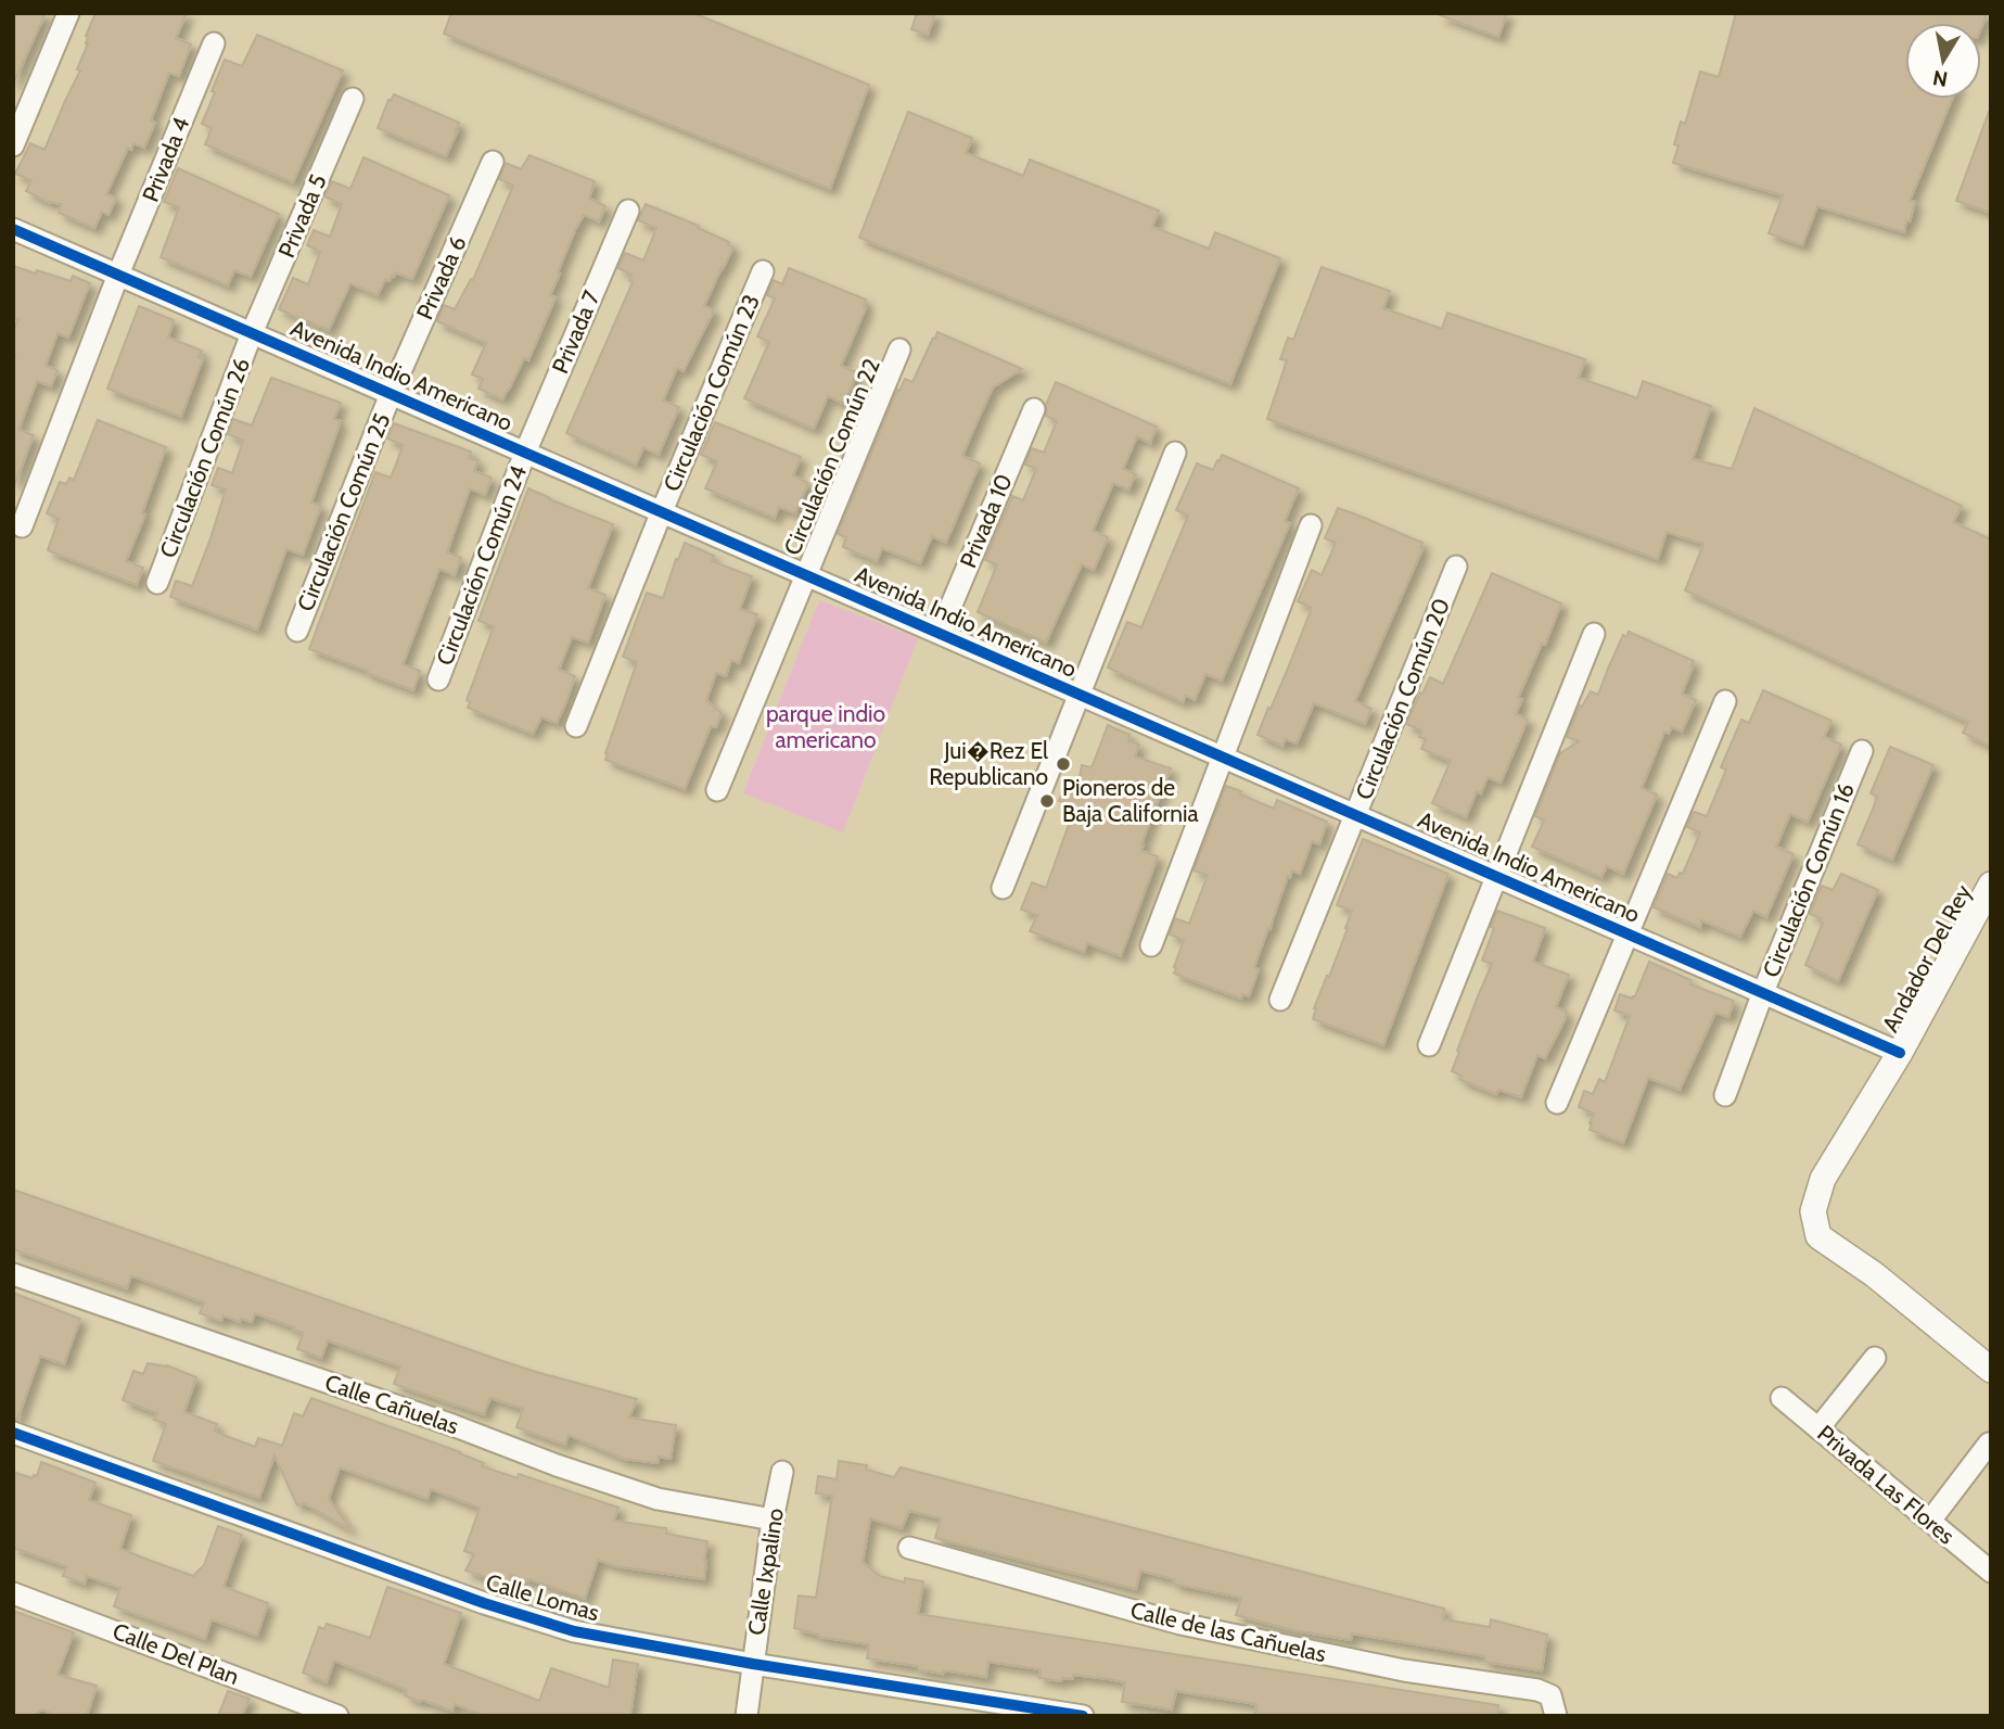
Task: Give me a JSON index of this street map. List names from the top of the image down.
{
  "streets": {
    "street": [
      "Privada 4",
      "Privada 5",
      "Privada 6",
      "Privada 7",
      "Avenida Indio Americano",
      "Circulación Común 23",
      "Circulación Común 22",
      "Circulación Común 26",
      "Circulación Común 25",
      "Privada 10",
      "Circulación Común 24",
      "Circulación Común 20",
      "Circulación Común 16",
      "Andador Del Rey",
      "Calle Cañuelas",
      "Privada Las Flores",
      "Calle Ixpalino",
      "Calle Lomas",
      "Calle de las Cañuelas",
      "Calle Del Plan"
    ]
  },
  "crossings": [
    ["Privada 4", "Avenida Indio Americano"],
    ["Privada 5", "Avenida Indio Americano"],
    ["Privada 5", "Circulación Común 26"],
    ["Privada 6", "Avenida Indio Americano"],
    ["Privada 6", "Circulación Común 25"],
    ["Privada 7", "Avenida Indio Americano"],
    ["Privada 7", "Circulación Común 24"],
    ["Avenida Indio Americano", "Circulación Común 23"],
    ["Avenida Indio Americano", "Circulación Común 22"],
    ["Avenida Indio Americano", "Circulación Común 26"],
    ["Avenida Indio Americano", "Circulación Común 25"],
    ["Avenida Indio Americano", "Privada 10"],
    ["Avenida Indio Americano", "Circulación Común 24"],
    ["Avenida Indio Americano", "Circulación Común 20"],
    ["Avenida Indio Americano", "Circulación Común 16"],
    ["Avenida Indio Americano", "Andador Del Rey"],
    ["Calle Cañuelas", "Calle Ixpalino"],
    ["Calle Ixpalino", "Calle Lomas"]
  ],
  "parks": ["parque indio americano"],
  "places": ["Jui�Rez El Republicano", "Pioneros de Baja California"],
  "north": "bottom"
}
